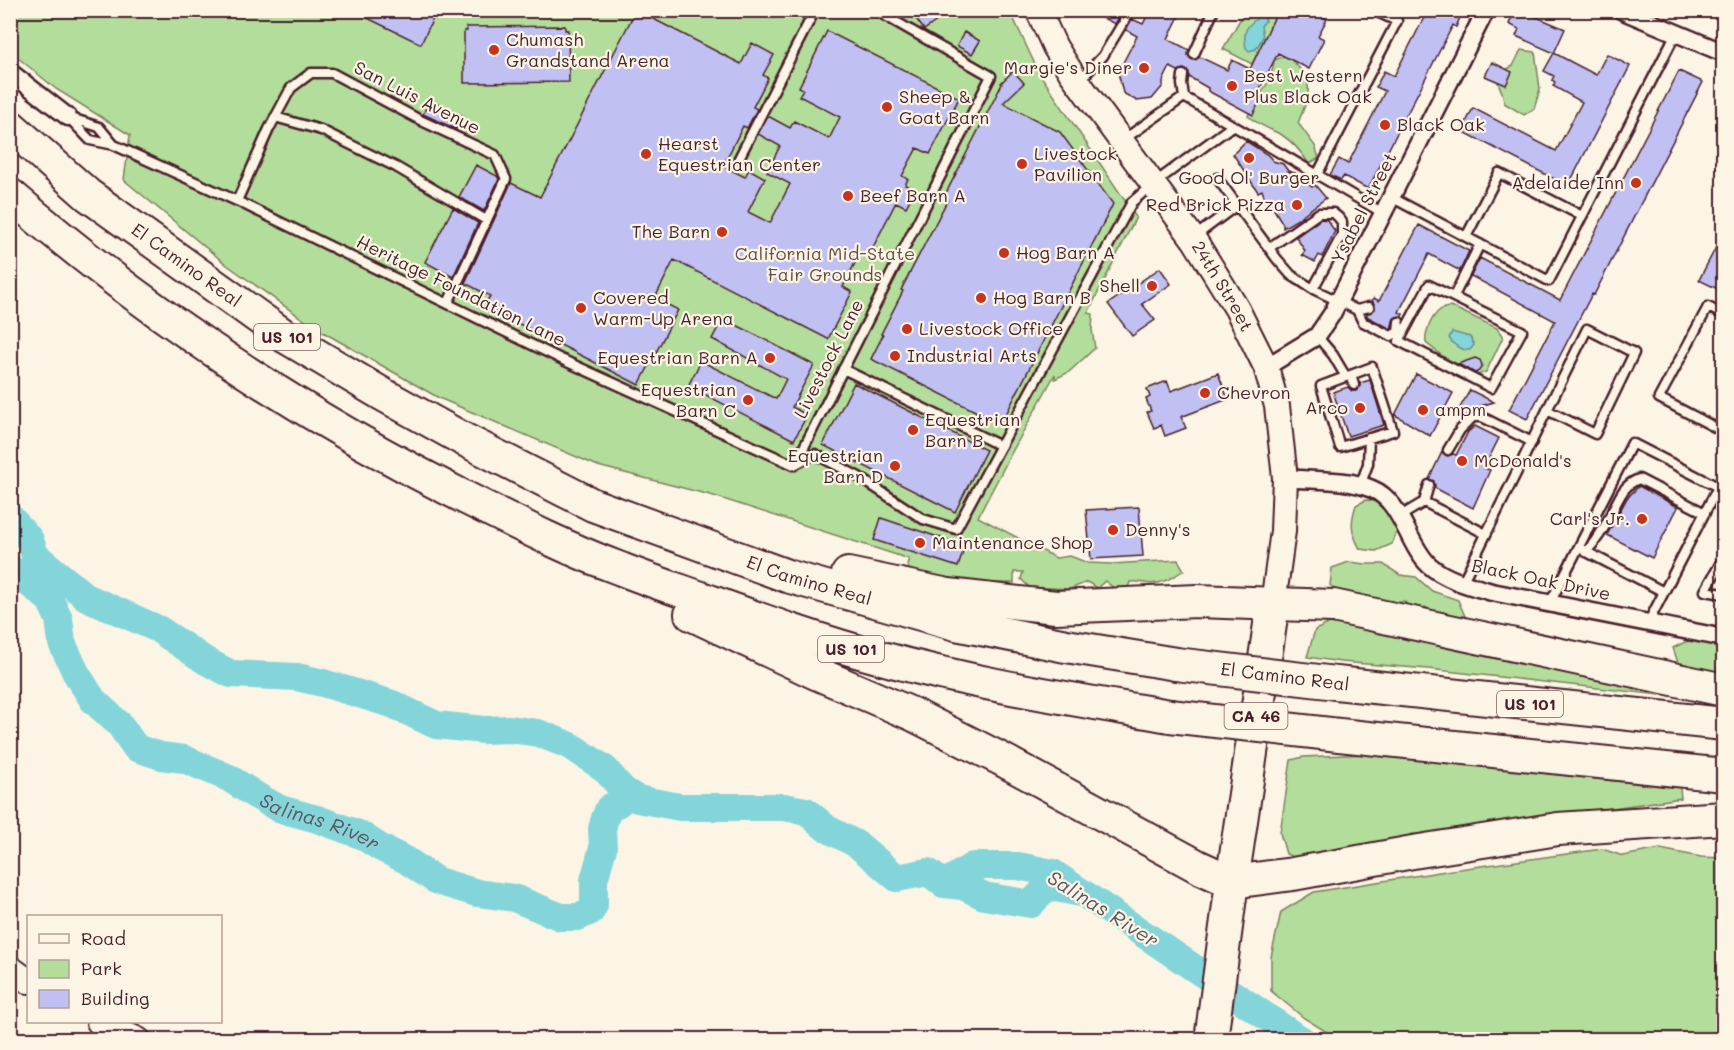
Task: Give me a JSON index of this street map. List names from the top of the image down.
{
  "streets": {
    "highway": ["El Camino Real", "US 101", "CA 46"],
    "main road": ["24th Street"],
    "street": ["Ysabel Street", "Black Oak Drive"],
    "lane": ["San Luis Avenue", "Heritage Foundation Lane", "Livestock Lane"]
  },
  "crossings": [
    ["San Luis Avenue", "Heritage Foundation Lane"],
    ["Ysabel Street", "24th Street"],
    ["24th Street", "Black Oak Drive"],
    ["24th Street", "CA 46"],
    ["Heritage Foundation Lane", "Livestock Lane"]
  ],
  "water": ["Salinas River"],
  "parks": ["California Mid-State Fair Grounds"],
  "places": [
    "Chumash Grandstand Arena",
    "Margie's Diner",
    "Best Western Plus Black Oak",
    "Sheep & Goat Barn",
    "Black Oak",
    "Hearst Equestrian Center",
    "Good Ol' Burger",
    "Livestock Pavilion",
    "Adelaide Inn",
    "Beef Barn A",
    "Red Brick Pizza",
    "The Barn",
    "Hog Barn A",
    "Shell",
    "Hog Barn B",
    "Covered Warm-Up Arena",
    "Livestock Office",
    "Industrial Arts",
    "Equestrian Barn A",
    "Chevron",
    "Equestrian Barn C",
    "Arco",
    "ampm",
    "Equestrian Barn B",
    "McDonald's",
    "Equestrian Barn D",
    "Carl's Jr.",
    "Denny's",
    "Maintenance Shop"
  ],
  "legend": ["Road", "Park", "Building"]
}
